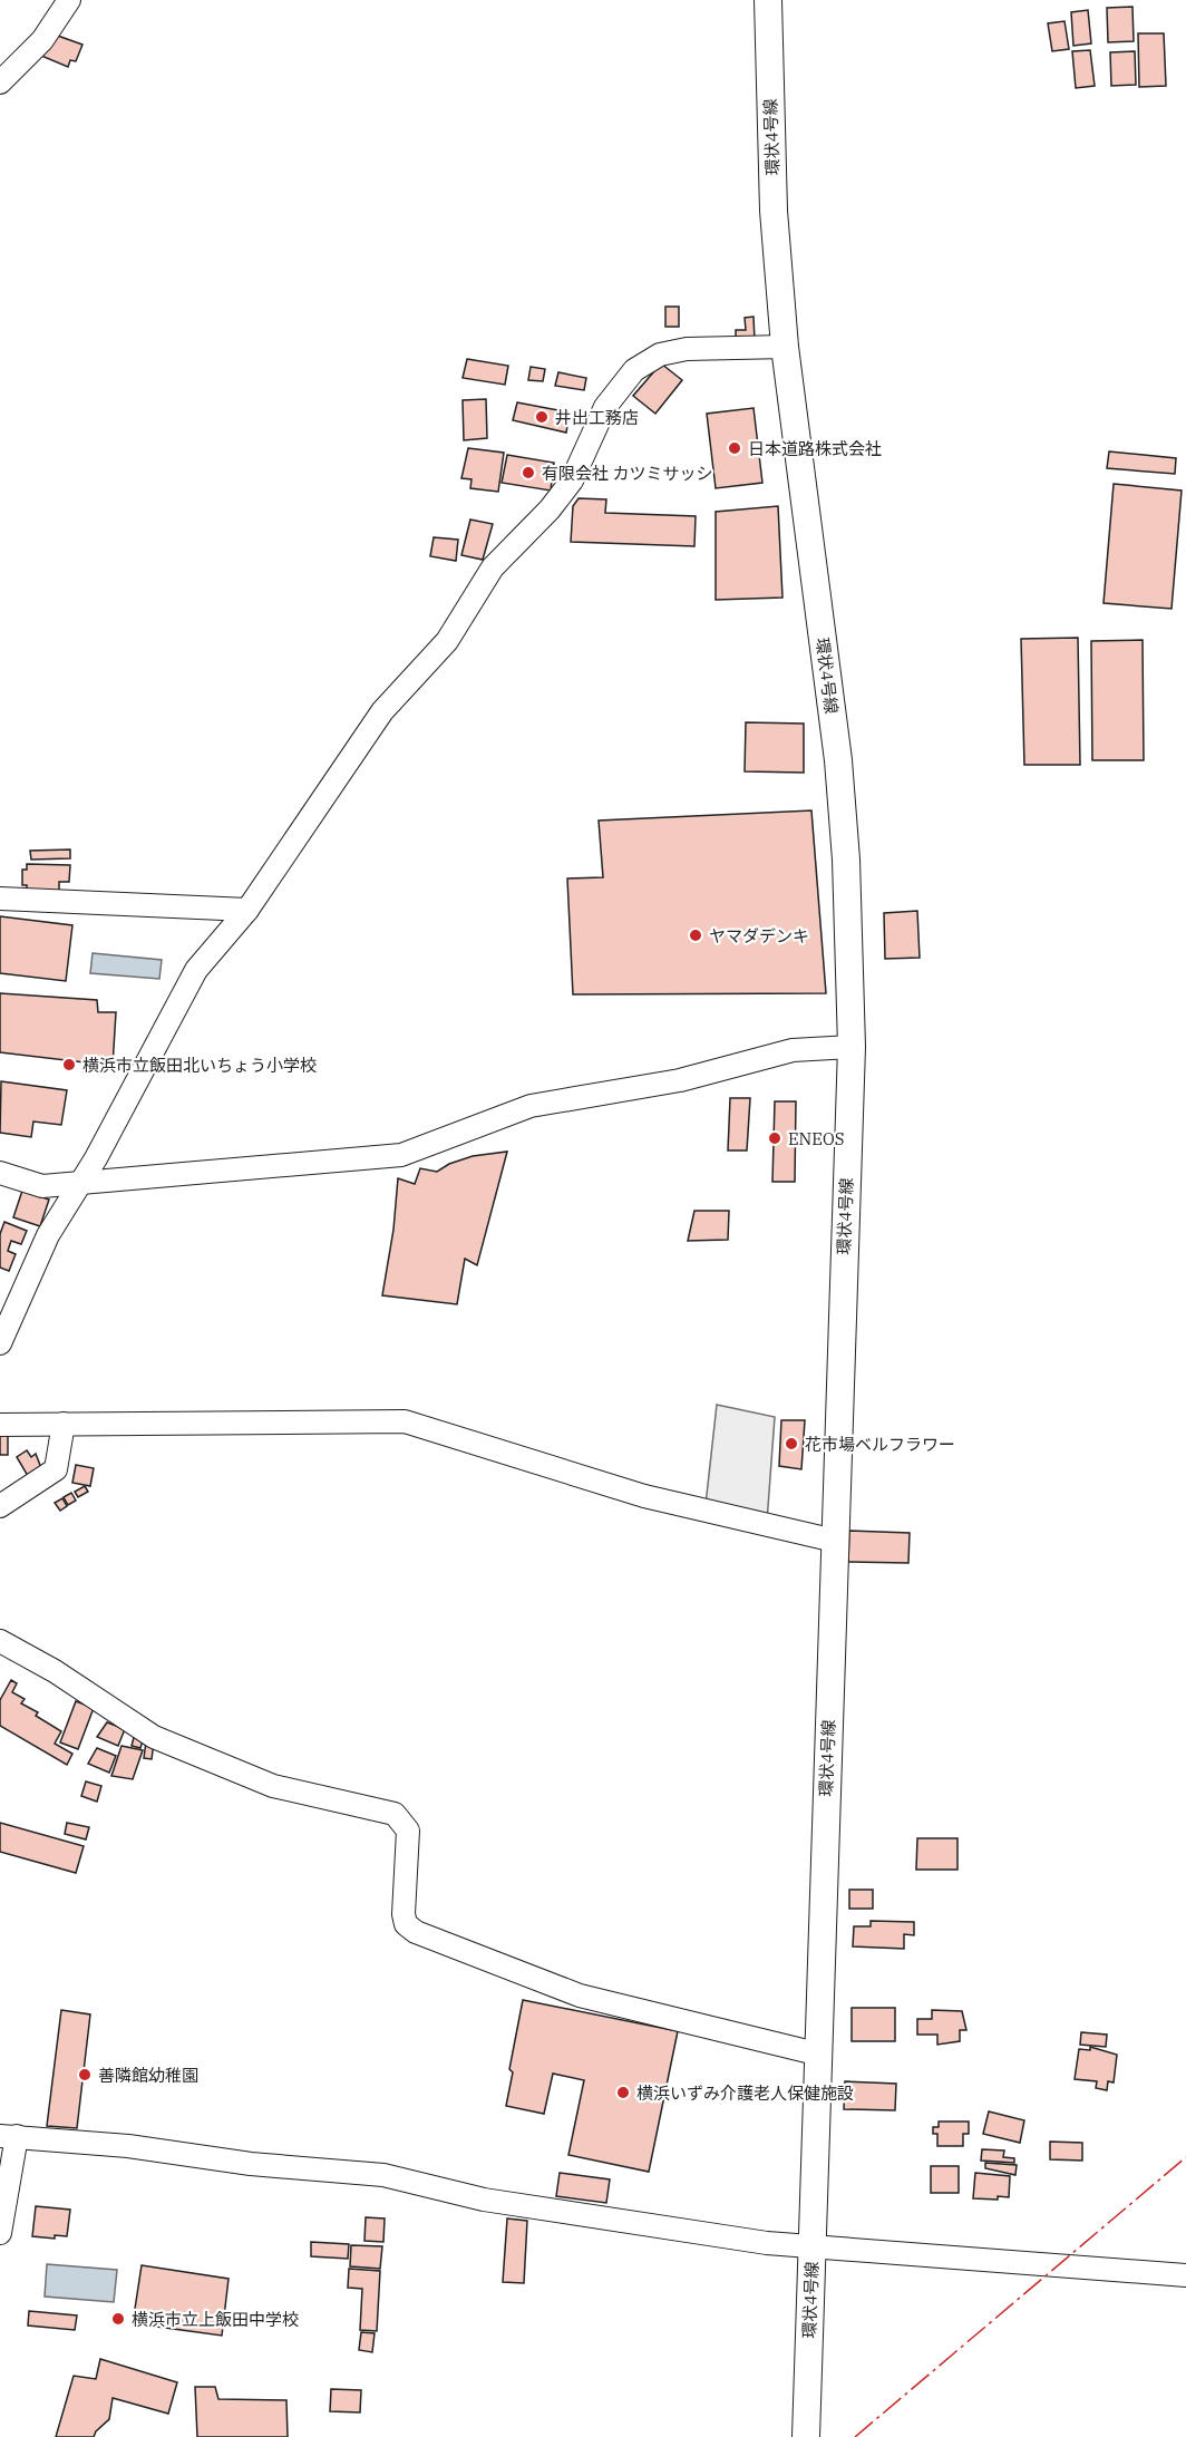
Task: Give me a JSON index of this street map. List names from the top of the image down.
{
  "streets": {
    "main road": ["環状4号線"]
  },
  "places": [
    "井出工務店",
    "日本道路株式会社",
    "有限会社 カツミサッシ",
    "ヤマダデンキ",
    "横浜市立飯田北いちょう小学校",
    "ENEOS",
    "花市場ベルフラワー",
    "善隣館幼稚園",
    "横浜いずみ介護老人保健施設",
    "横浜市立上飯田中学校"
  ]
}
